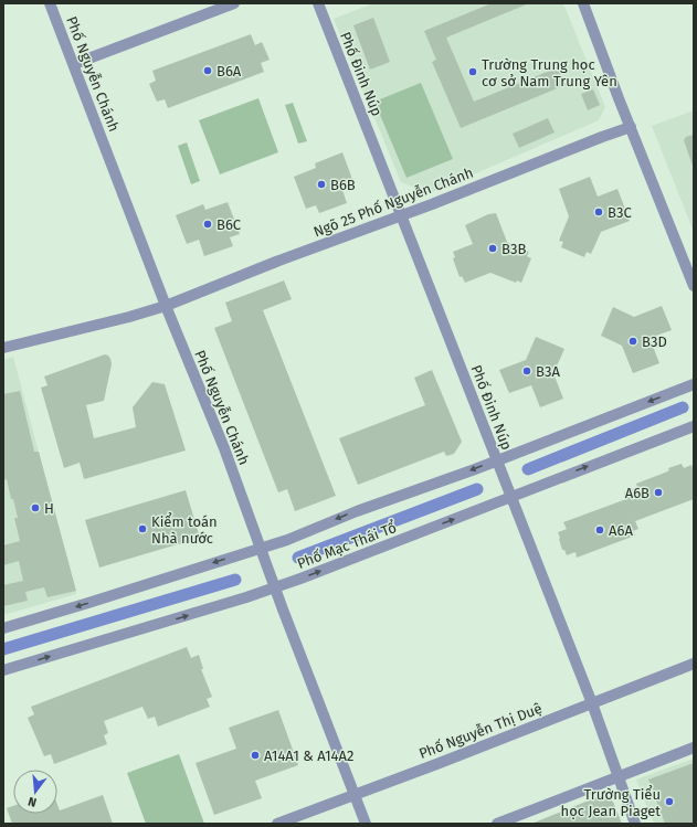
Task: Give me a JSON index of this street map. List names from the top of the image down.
{
  "streets": {
    "street": [
      "Phố Nguyễn Chánh",
      "Phố Đinh Núp",
      "Ngõ 25 Phố Nguyễn Chánh",
      "Phố Mạc Thái Tổ",
      "Phố Nguyễn Thị Duệ"
    ]
  },
  "crossings": [
    ["Phố Nguyễn Chánh", "Ngõ 25 Phố Nguyễn Chánh"],
    ["Phố Nguyễn Chánh", "Phố Mạc Thái Tổ"],
    ["Phố Nguyễn Chánh", "Phố Nguyễn Thị Duệ"],
    ["Phố Đinh Núp", "Ngõ 25 Phố Nguyễn Chánh"],
    ["Phố Đinh Núp", "Phố Mạc Thái Tổ"],
    ["Phố Đinh Núp", "Phố Nguyễn Thị Duệ"]
  ],
  "places": [
    "B6A",
    "Trường Trung học cơ sở Nam Trung Yên",
    "B6B",
    "B3C",
    "B6C",
    "B3B",
    "B3D",
    "B3A",
    "A6B",
    "H",
    "Kiểm toán Nhà nước",
    "A6A",
    "A14A1 & A14A2",
    "Trường Tiểu học Jean Piaget"
  ],
  "north": "bottom"
}
